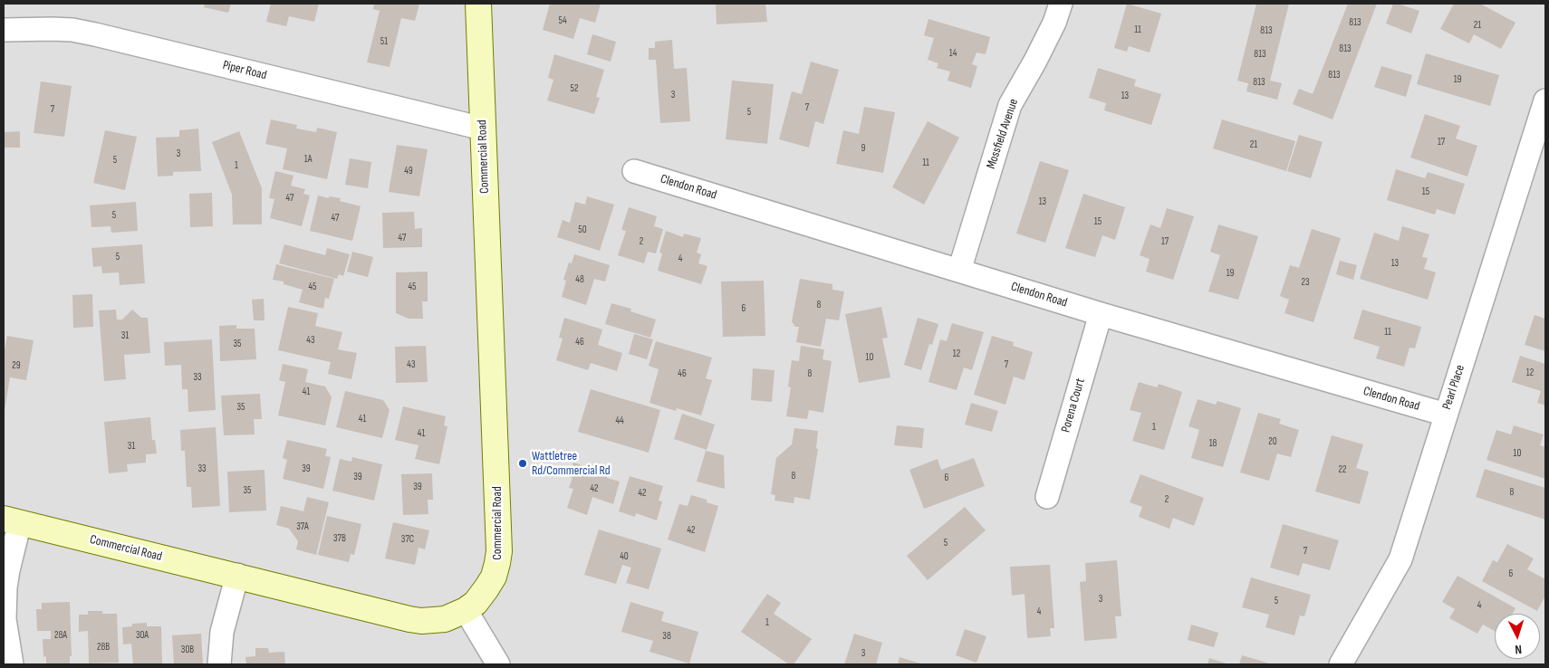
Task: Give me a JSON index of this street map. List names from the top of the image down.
{
  "streets": {
    "main road": ["Commercial Road"],
    "street": [
      "Piper Road",
      "Mossfield Avenue",
      "Clendon Road",
      "Pearl Place",
      "Porena Court"
    ]
  },
  "crossings": [
    ["Piper Road", "Commercial Road"],
    ["Mossfield Avenue", "Clendon Road"],
    ["Clendon Road", "Pearl Place"],
    ["Clendon Road", "Porena Court"]
  ],
  "places": ["Wattletree Rd/Commercial Rd"],
  "house_numbers": [
    "54",
    "813",
    "21",
    "11",
    "813",
    "51",
    "813",
    "14",
    "813",
    "813",
    "19",
    "813",
    "52",
    "3",
    "13",
    "7",
    "7",
    "5",
    "17",
    "21",
    "9",
    "3",
    "1A",
    "5",
    "11",
    "1",
    "49",
    "15",
    "47",
    "13",
    "5",
    "47",
    "15",
    "50",
    "47",
    "2",
    "17",
    "5",
    "4",
    "13",
    "19",
    "48",
    "23",
    "45",
    "45",
    "8",
    "6",
    "11",
    "31",
    "43",
    "46",
    "35",
    "12",
    "10",
    "43",
    "7",
    "29",
    "12",
    "46",
    "8",
    "33",
    "41",
    "35",
    "41",
    "44",
    "1",
    "41",
    "20",
    "18",
    "31",
    "10",
    "33",
    "39",
    "22",
    "8",
    "39",
    "6",
    "39",
    "42",
    "35",
    "8",
    "42",
    "2",
    "37A",
    "42",
    "37B",
    "37C",
    "5",
    "7",
    "40",
    "6",
    "3",
    "5",
    "4",
    "4",
    "1",
    "28A",
    "30A",
    "38",
    "28B",
    "30B",
    "3"
  ],
  "north": "bottom"
}
